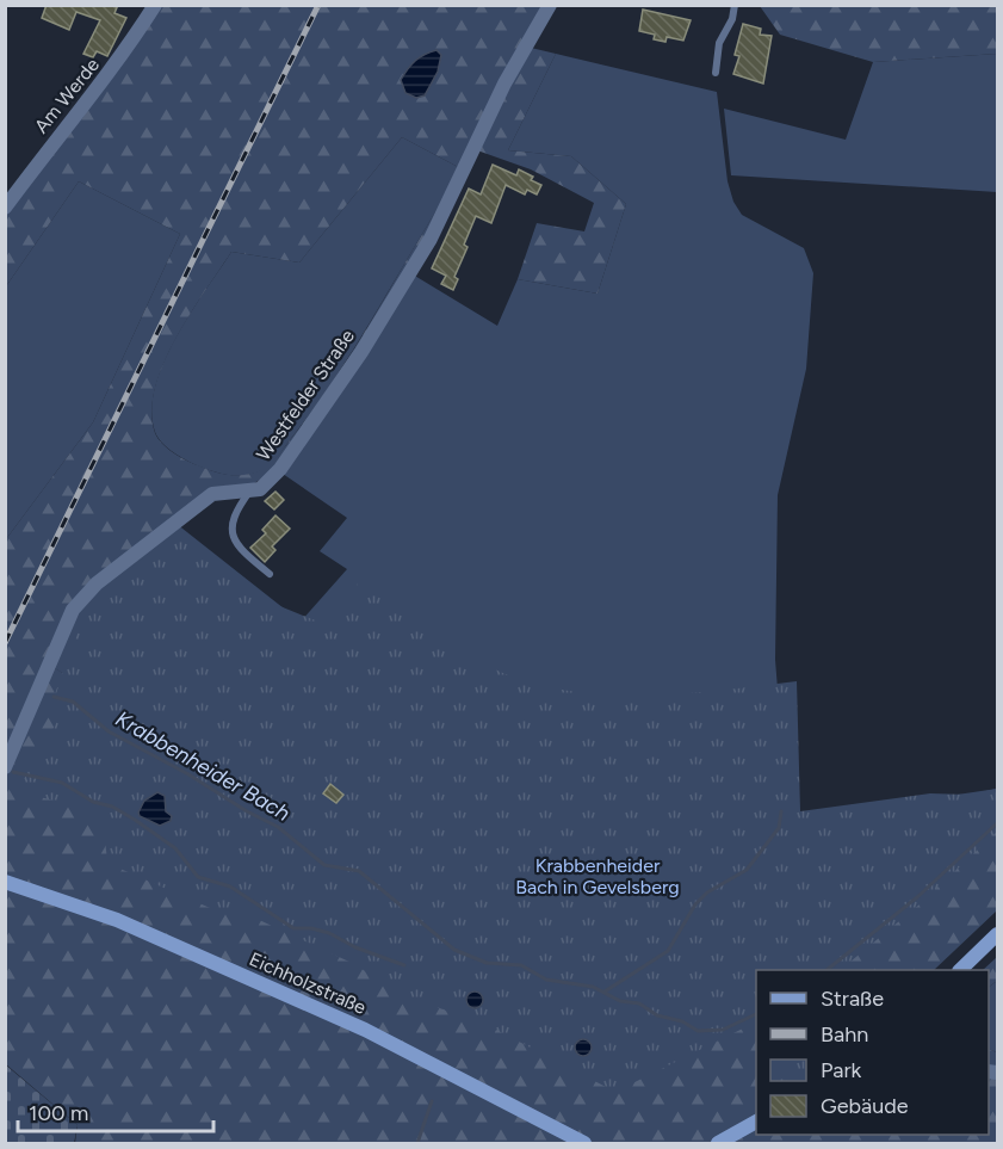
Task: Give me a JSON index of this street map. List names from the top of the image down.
{
  "streets": {
    "main road": ["Eichholzstraße"],
    "street": ["Am Werde", "Westfelder Straße"]
  },
  "water": ["Krabbenheider Bach"],
  "parks": ["Krabbenheider Bach in Gevelsberg"],
  "legend": [
    "Straße",
    "Bahn",
    "Park",
    "Gebäude"
  ],
  "scale_bar": "100 m"
}
